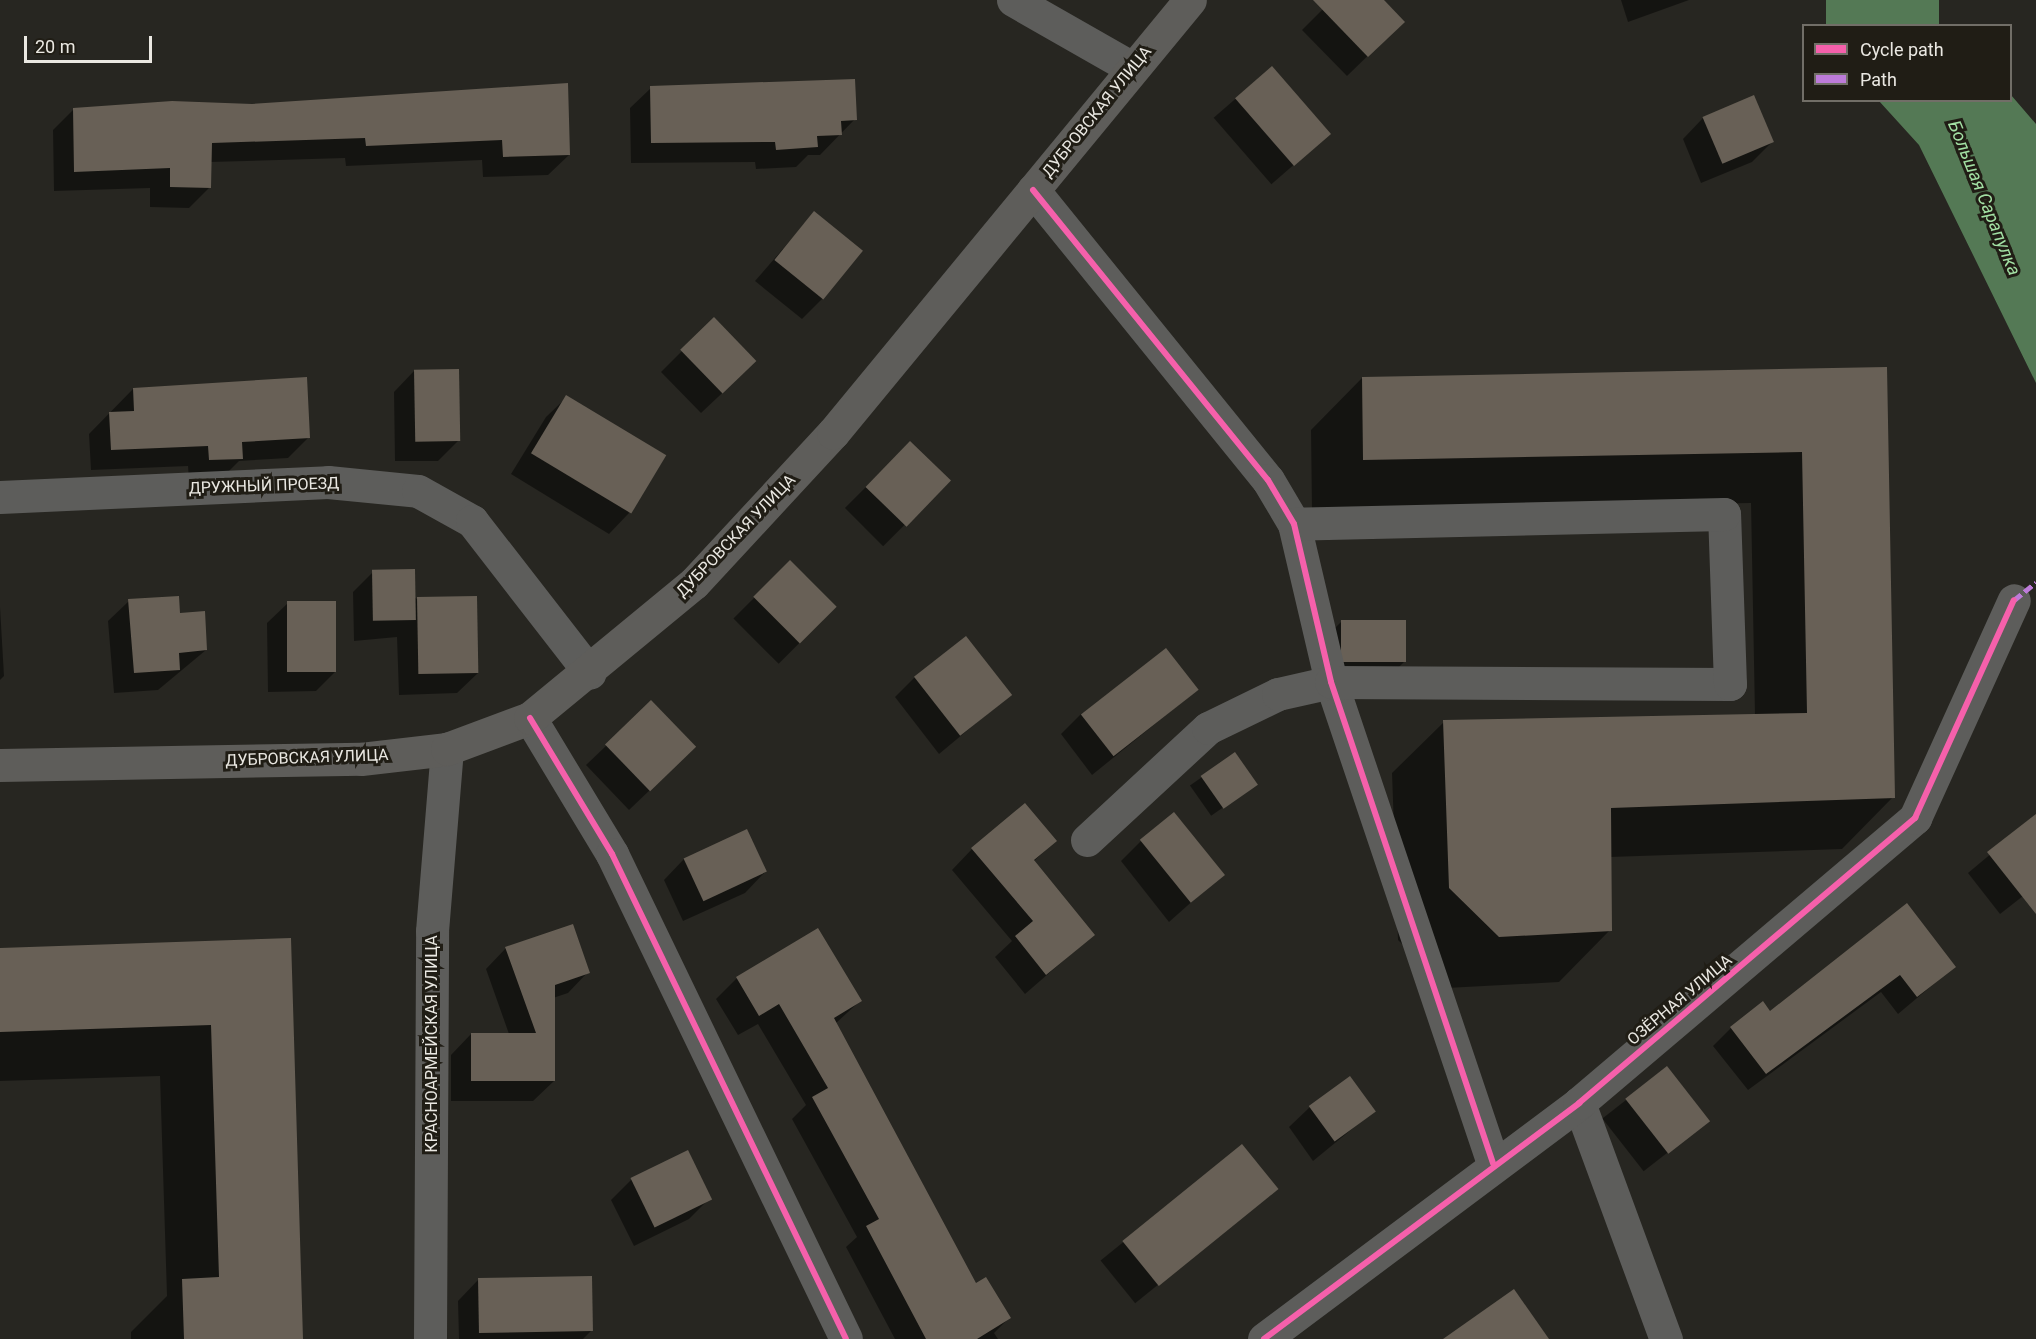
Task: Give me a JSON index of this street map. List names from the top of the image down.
{
  "streets": {
    "main road": ["ДУБРОВСКАЯ УЛИЦА"],
    "street": ["ДРУЖНЫЙ ПРОЕЗД", "ОЗЁРНАЯ УЛИЦА", "КРАСНОАРМЕЙСКАЯ УЛИЦА"]
  },
  "crossings": [
    ["ДУБРОВСКАЯ УЛИЦА", "ДРУЖНЫЙ ПРОЕЗД"],
    ["ДУБРОВСКАЯ УЛИЦА", "КРАСНОАРМЕЙСКАЯ УЛИЦА"]
  ],
  "water": ["Большая Сарапулка"],
  "legend": ["Cycle path", "Path"],
  "scale_bar": "20 m"
}
